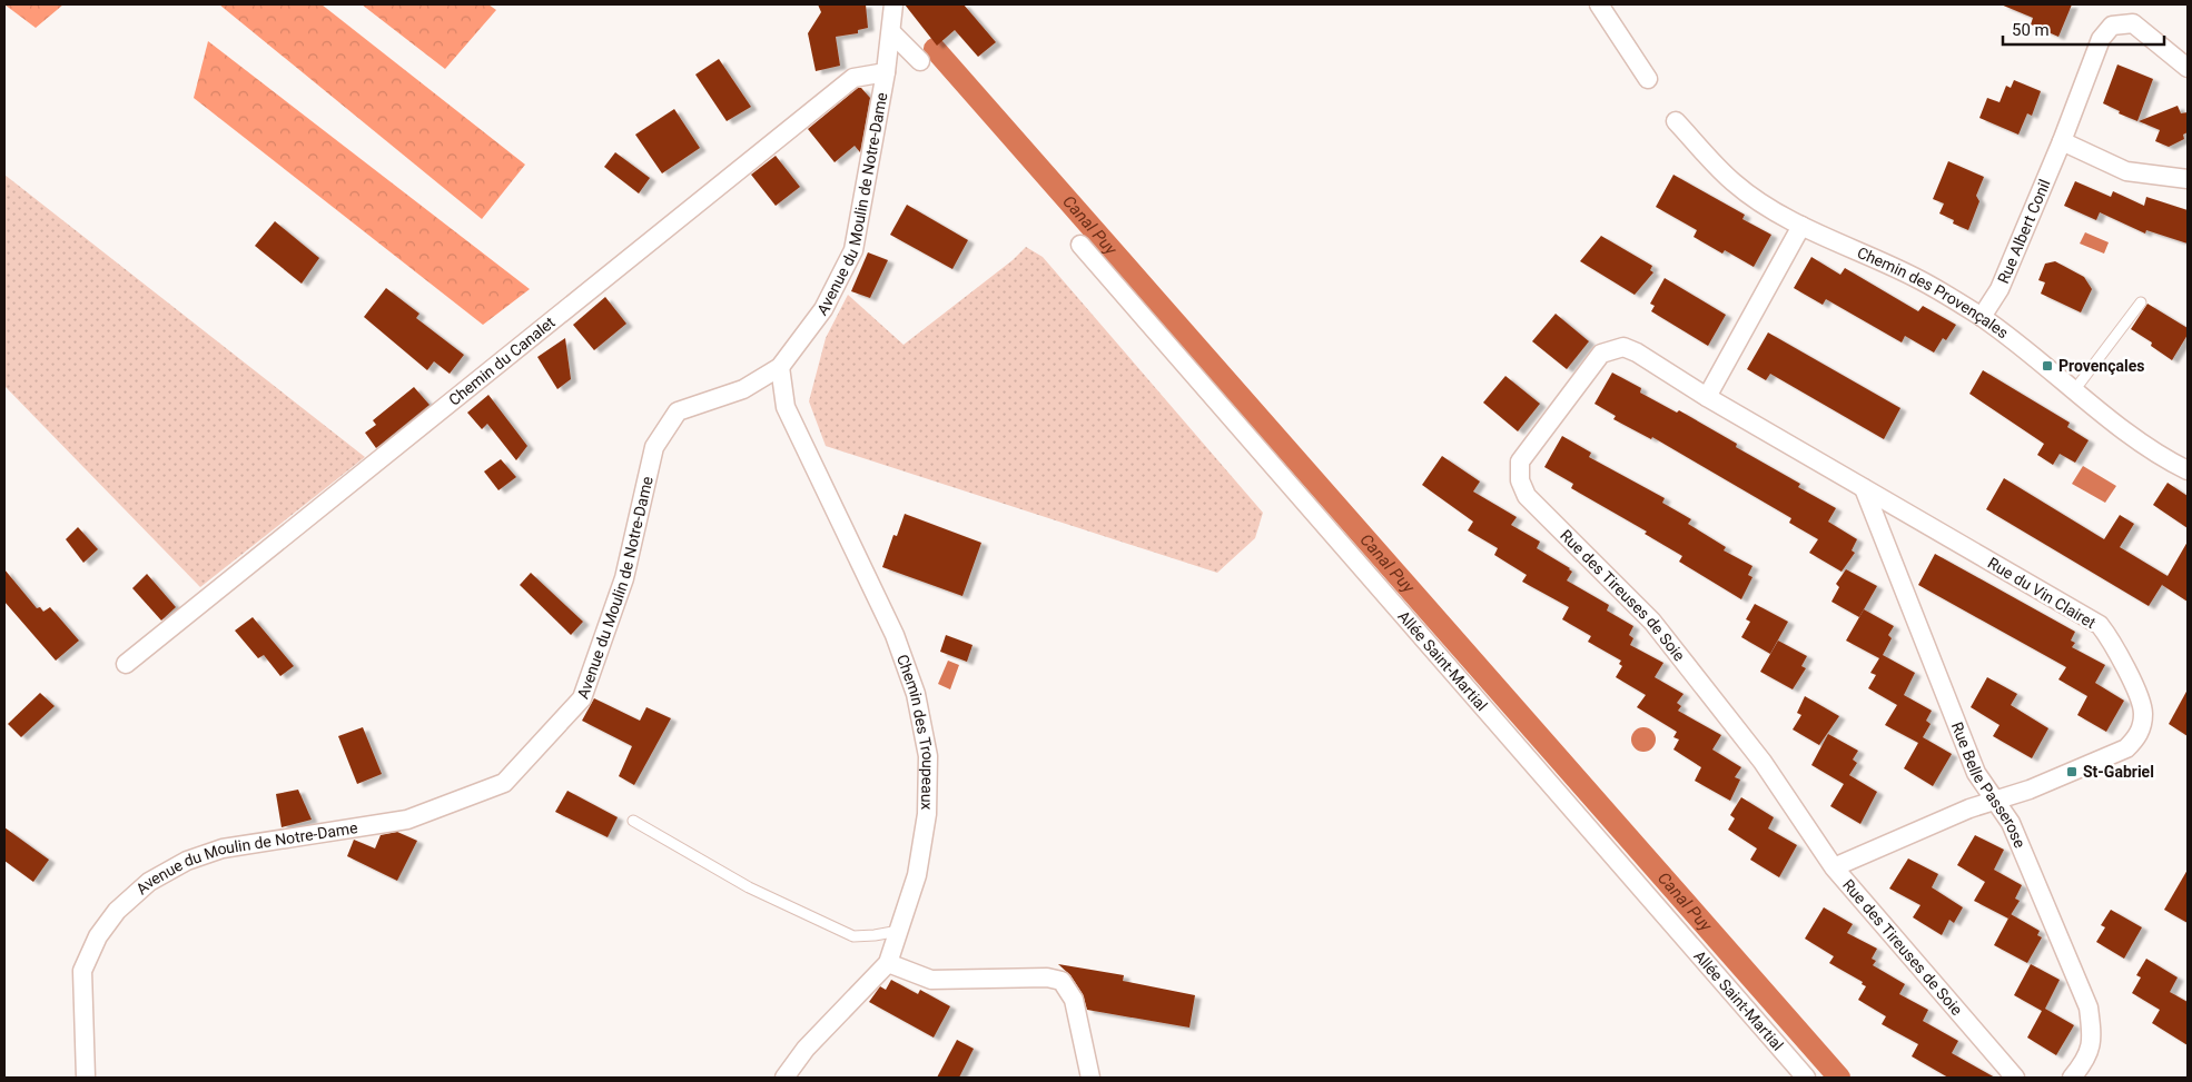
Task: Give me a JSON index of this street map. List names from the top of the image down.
{
  "streets": {
    "street": [
      "Avenue du Moulin de Notre-Dame",
      "Rue Albert Conil",
      "Chemin des Provençales",
      "Chemin du Canalet",
      "Rue du Vin Clairet",
      "Rue des Tireuses de Soie",
      "Allée Saint-Martial",
      "Chemin des Troupeaux",
      "Rue Belle Passerose"
    ]
  },
  "crossings": [
    ["Avenue du Moulin de Notre-Dame", "Chemin du Canalet"],
    ["Avenue du Moulin de Notre-Dame", "Chemin des Troupeaux"],
    ["Rue Albert Conil", "Chemin des Provençales"],
    ["Rue du Vin Clairet", "Rue des Tireuses de Soie"],
    ["Rue du Vin Clairet", "Rue Belle Passerose"]
  ],
  "water": ["Canal Puy"],
  "places": {
    "transit": ["Provençales", "St-Gabriel"]
  },
  "scale_bar": "50 m"
}
